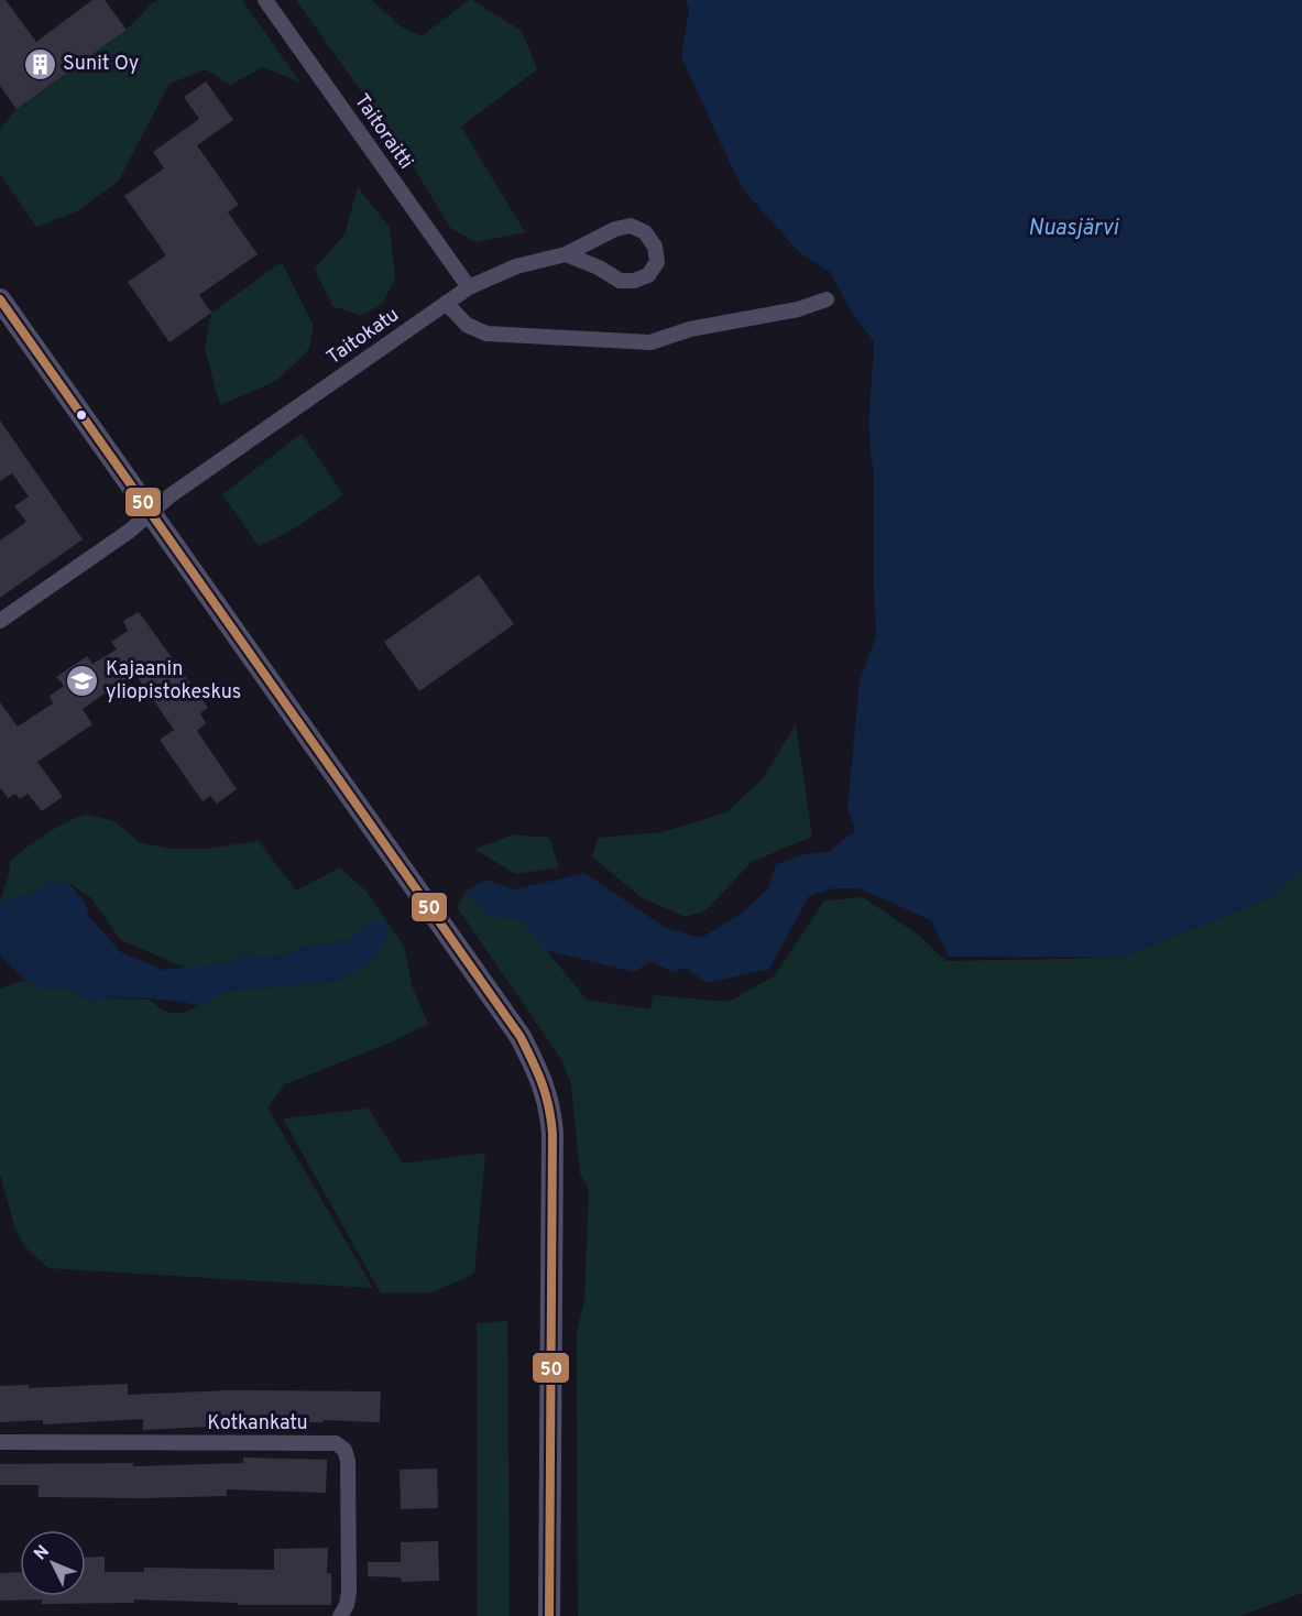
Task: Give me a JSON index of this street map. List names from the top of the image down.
{
  "streets": {
    "street": ["Taitoraitti", "Taitokatu", "Kotkankatu"]
  },
  "crossings": [
    ["Taitoraitti", "Taitokatu"]
  ],
  "water": ["Nuasjärvi"],
  "places": {
    "building": ["Sunit Oy"],
    "school or university": ["Kajaanin yliopistokeskus"]
  },
  "lines": ["transit line 50"],
  "north": "top left"
}
